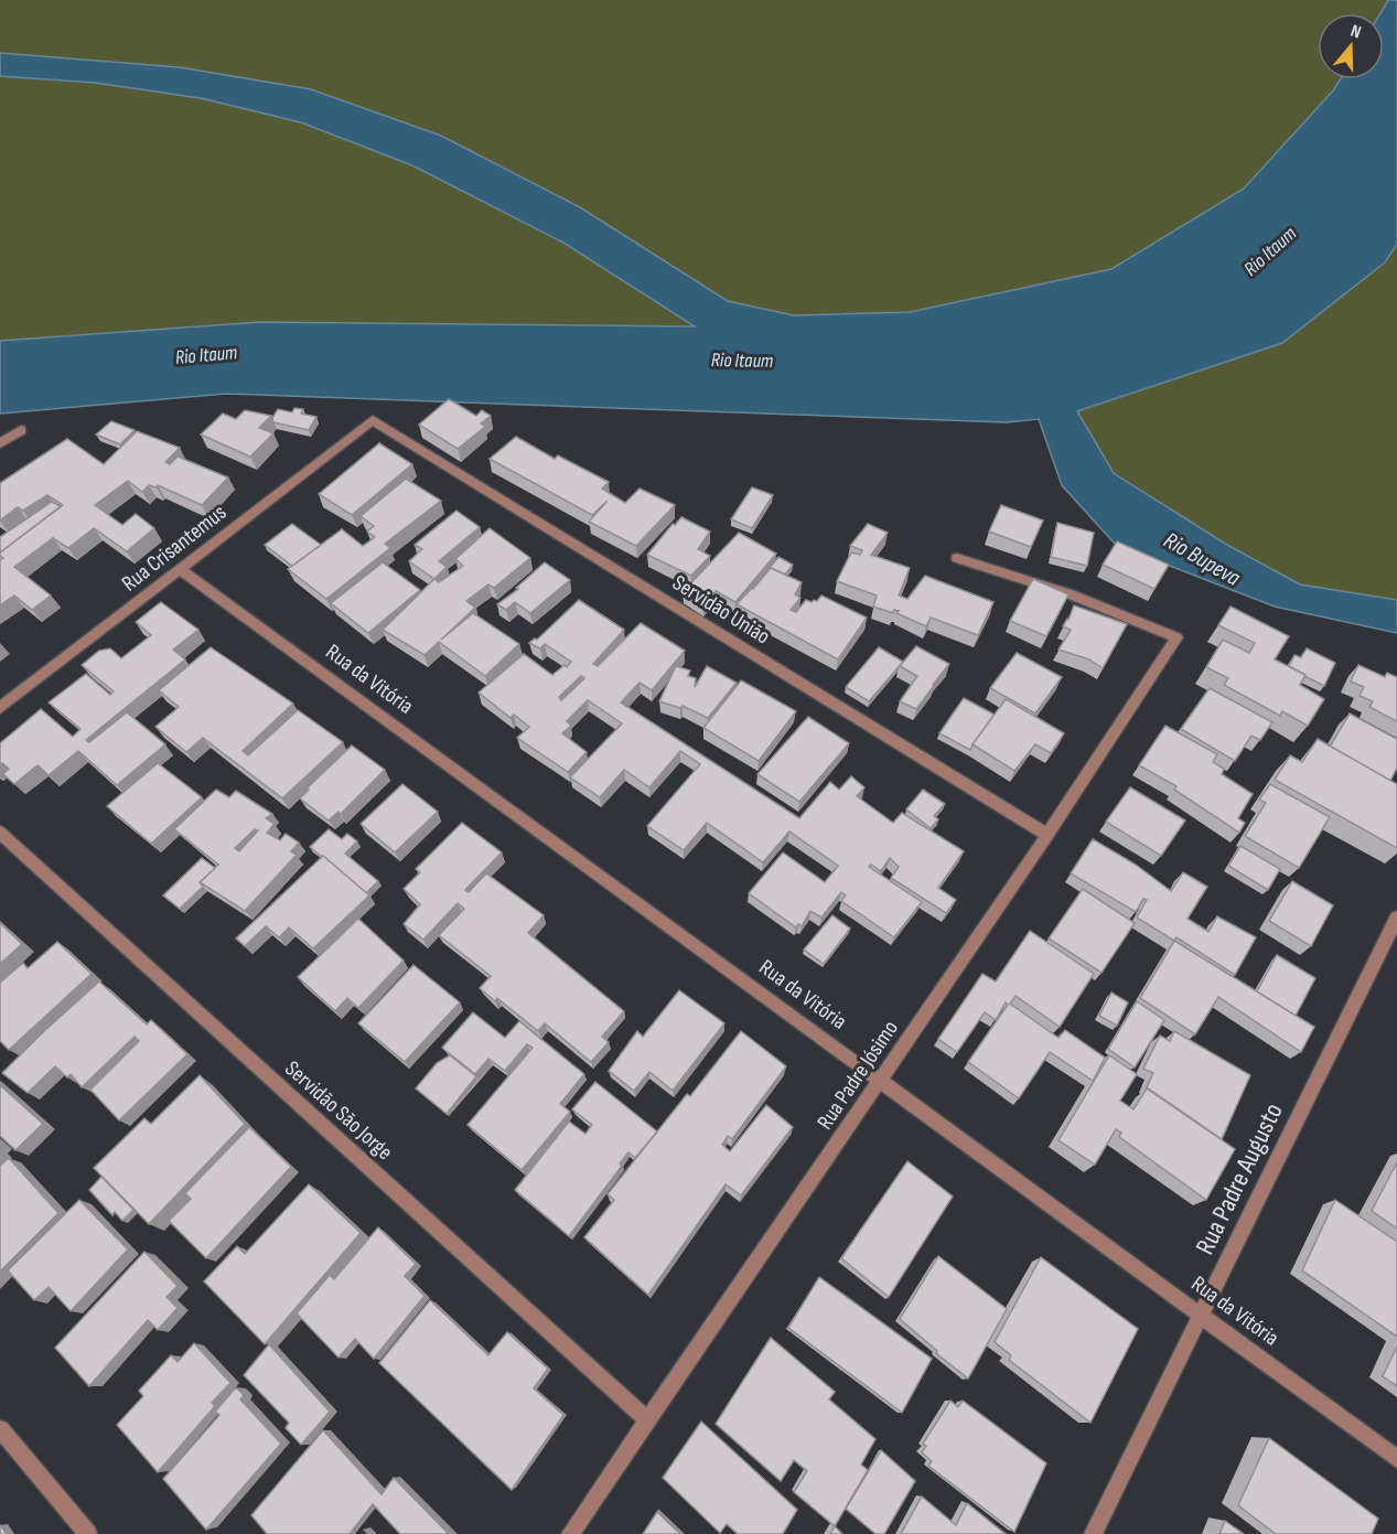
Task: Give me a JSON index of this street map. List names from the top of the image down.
{
  "streets": {
    "street": [
      "Rua Crisantemus",
      "Servidão União",
      "Rua da Vitória",
      "Rua Padre Jósimo",
      "Servidão São Jorge",
      "Rua Padre Augusto"
    ]
  },
  "crossings": [
    ["Rua Crisantemus", "Servidão União"],
    ["Rua Crisantemus", "Rua da Vitória"],
    ["Servidão União", "Rua Padre Jósimo"],
    ["Rua da Vitória", "Rua Padre Jósimo"],
    ["Rua da Vitória", "Rua Padre Augusto"],
    ["Rua Padre Jósimo", "Servidão São Jorge"]
  ],
  "water": ["Rio Itaum", "Rio Bupeva"],
  "north": "top"
}
